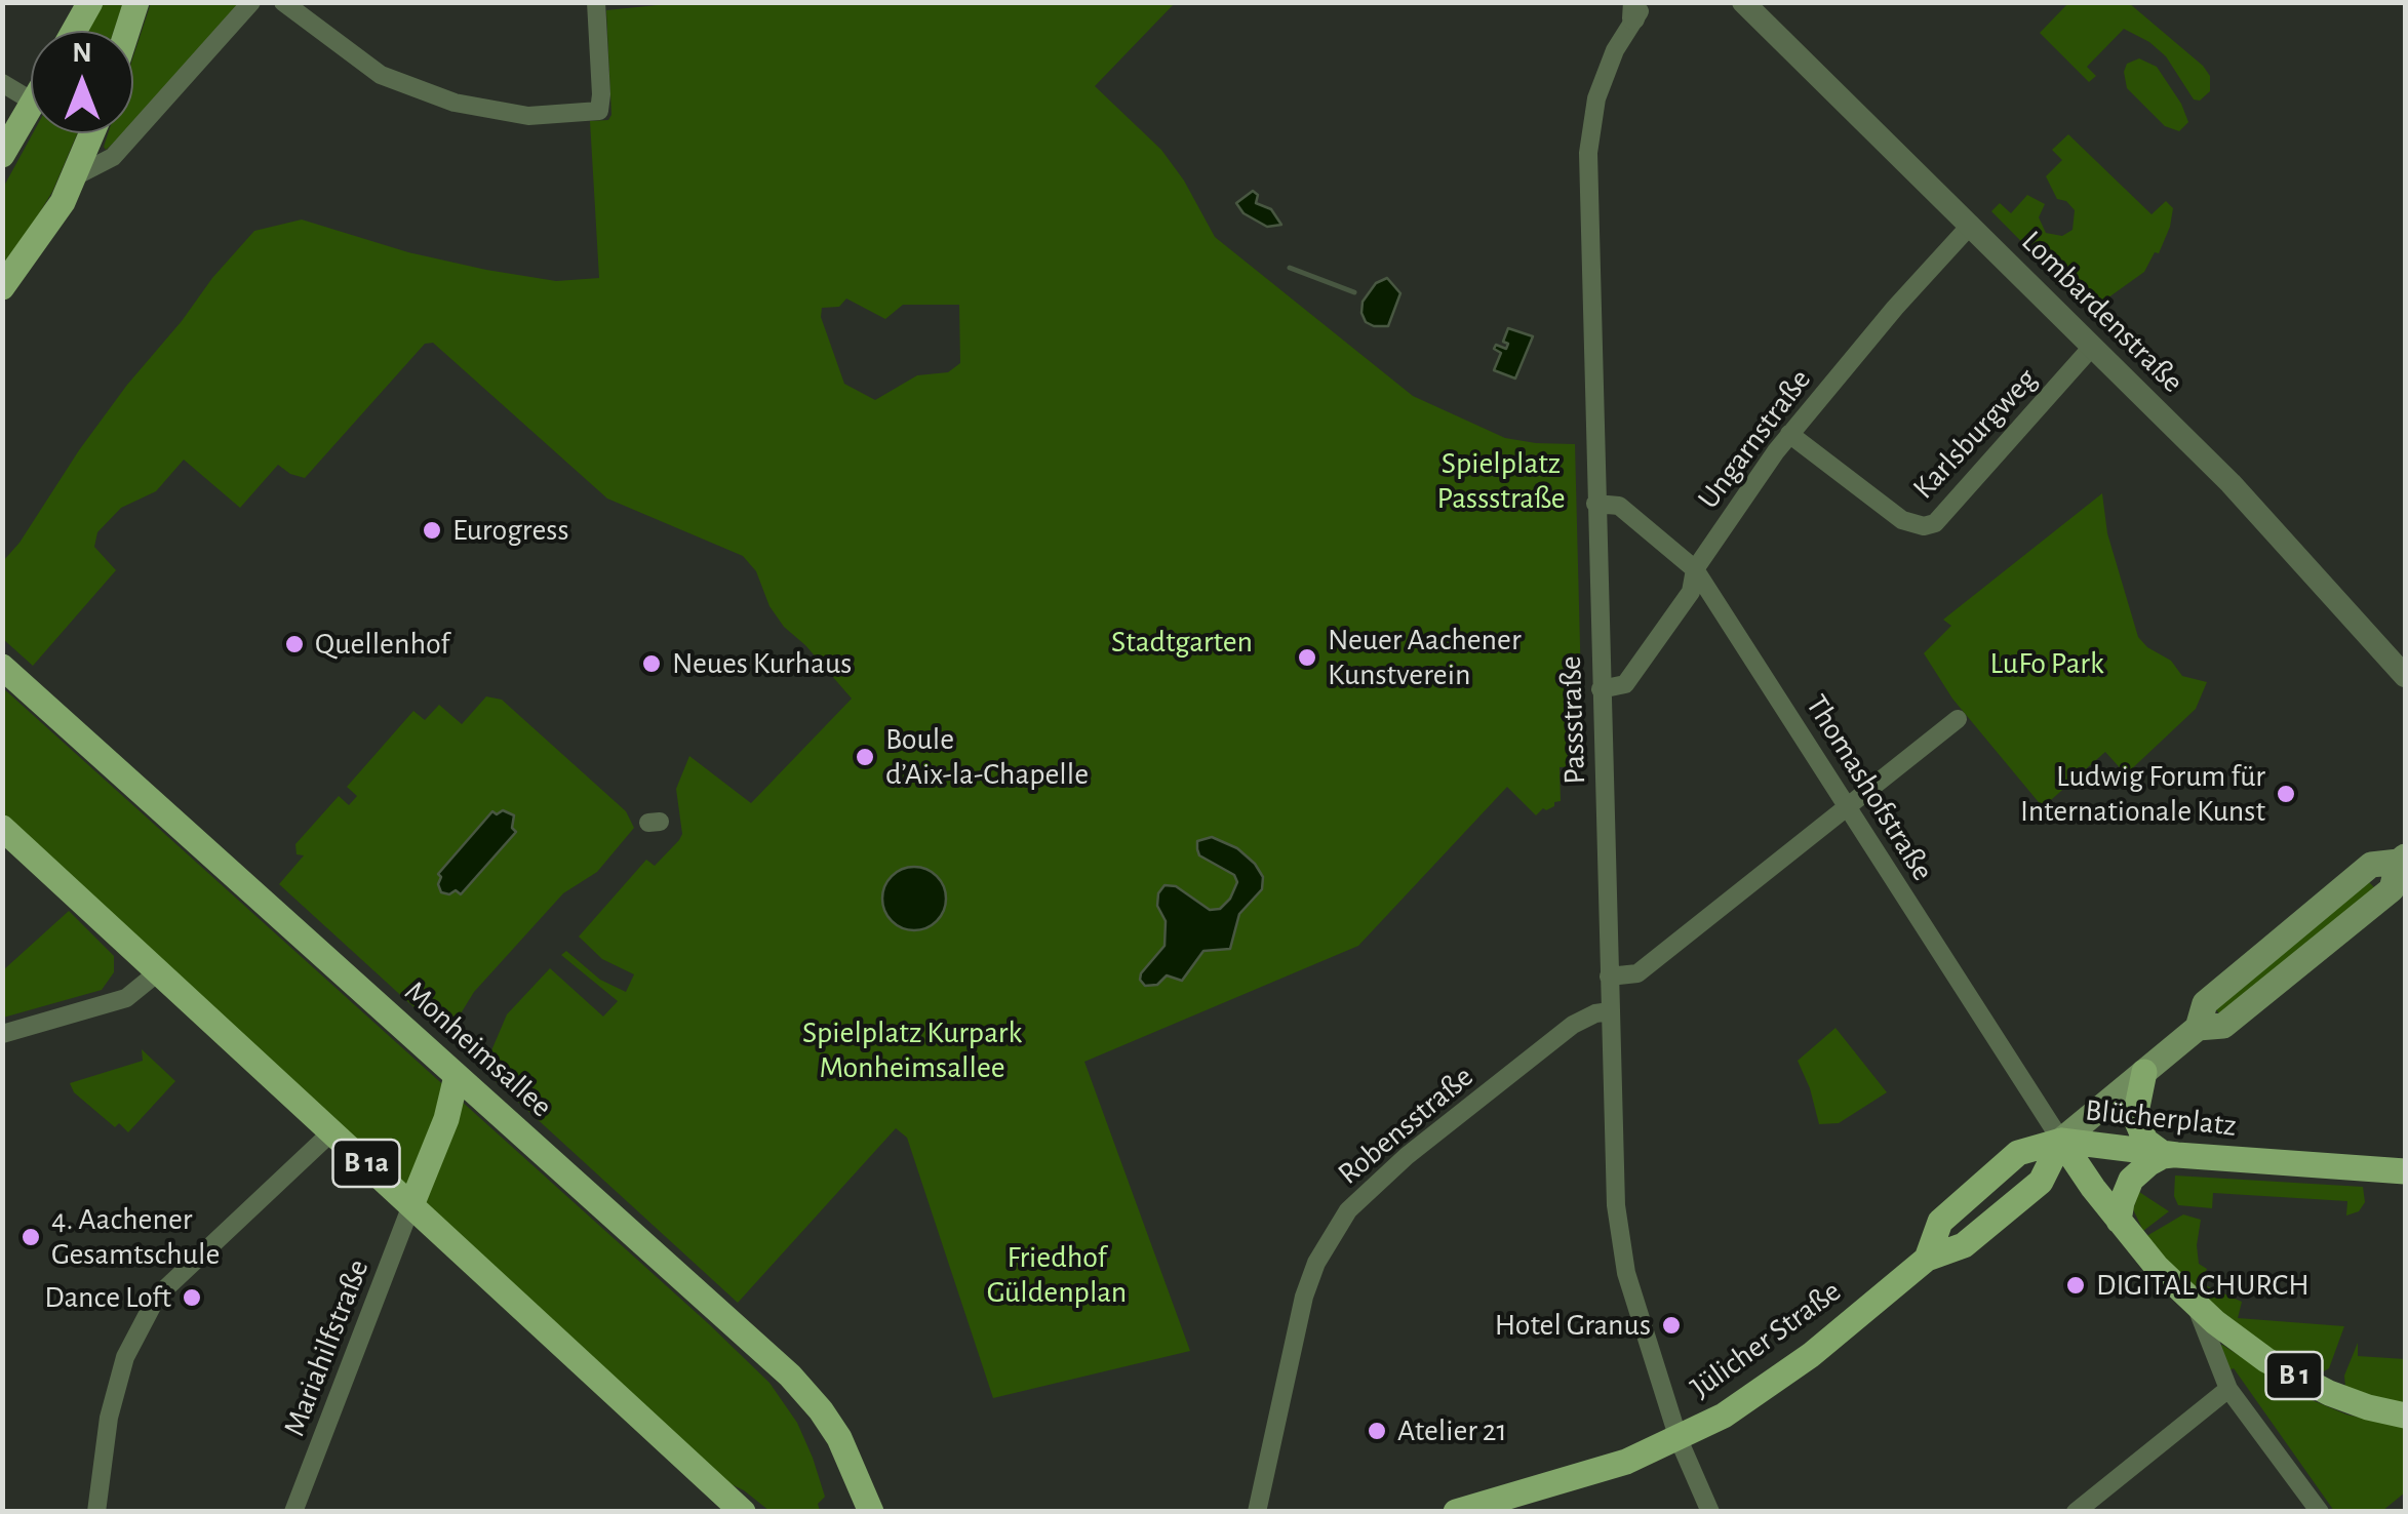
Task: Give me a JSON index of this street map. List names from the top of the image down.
{
  "streets": {
    "main road": [
      "Monheimsallee",
      "Blücherplatz",
      "B 1a",
      "Jülicher Straße",
      "B 1"
    ],
    "street": [
      "Lombardenstraße",
      "Karlsburgweg",
      "Ungarnstraße",
      "Passstraße",
      "Thomashofstraße",
      "Robensstraße",
      "Mariahilfstraße"
    ]
  },
  "crossings": [
    ["Lombardenstraße", "Karlsburgweg"],
    ["Lombardenstraße", "Ungarnstraße"],
    ["Karlsburgweg", "Ungarnstraße"],
    ["Ungarnstraße", "Passstraße"],
    ["Ungarnstraße", "Thomashofstraße"],
    ["Passstraße", "Thomashofstraße"],
    ["Passstraße", "Robensstraße"],
    ["Passstraße", "Jülicher Straße"],
    ["Thomashofstraße", "Blücherplatz"],
    ["Thomashofstraße", "Jülicher Straße"],
    ["Blücherplatz", "Jülicher Straße"],
    ["B 1a", "Mariahilfstraße"]
  ],
  "parks": [
    "Spielplatz Passstraße",
    "Stadtgarten",
    "LuFo Park",
    "Spielplatz Kurpark Monheimsallee",
    "Friedhof Güldenplan"
  ],
  "places": [
    "Eurogress",
    "Quellenhof",
    "Neuer Aachener Kunstverein",
    "Neues Kurhaus",
    "Boule d’Aix-la-Chapelle",
    "Ludwig Forum für Internationale Kunst",
    "4. Aachener Gesamtschule",
    "DIGITAL CHURCH",
    "Dance Loft",
    "Hotel Granus",
    "Atelier 21"
  ],
  "north": "top"
}
